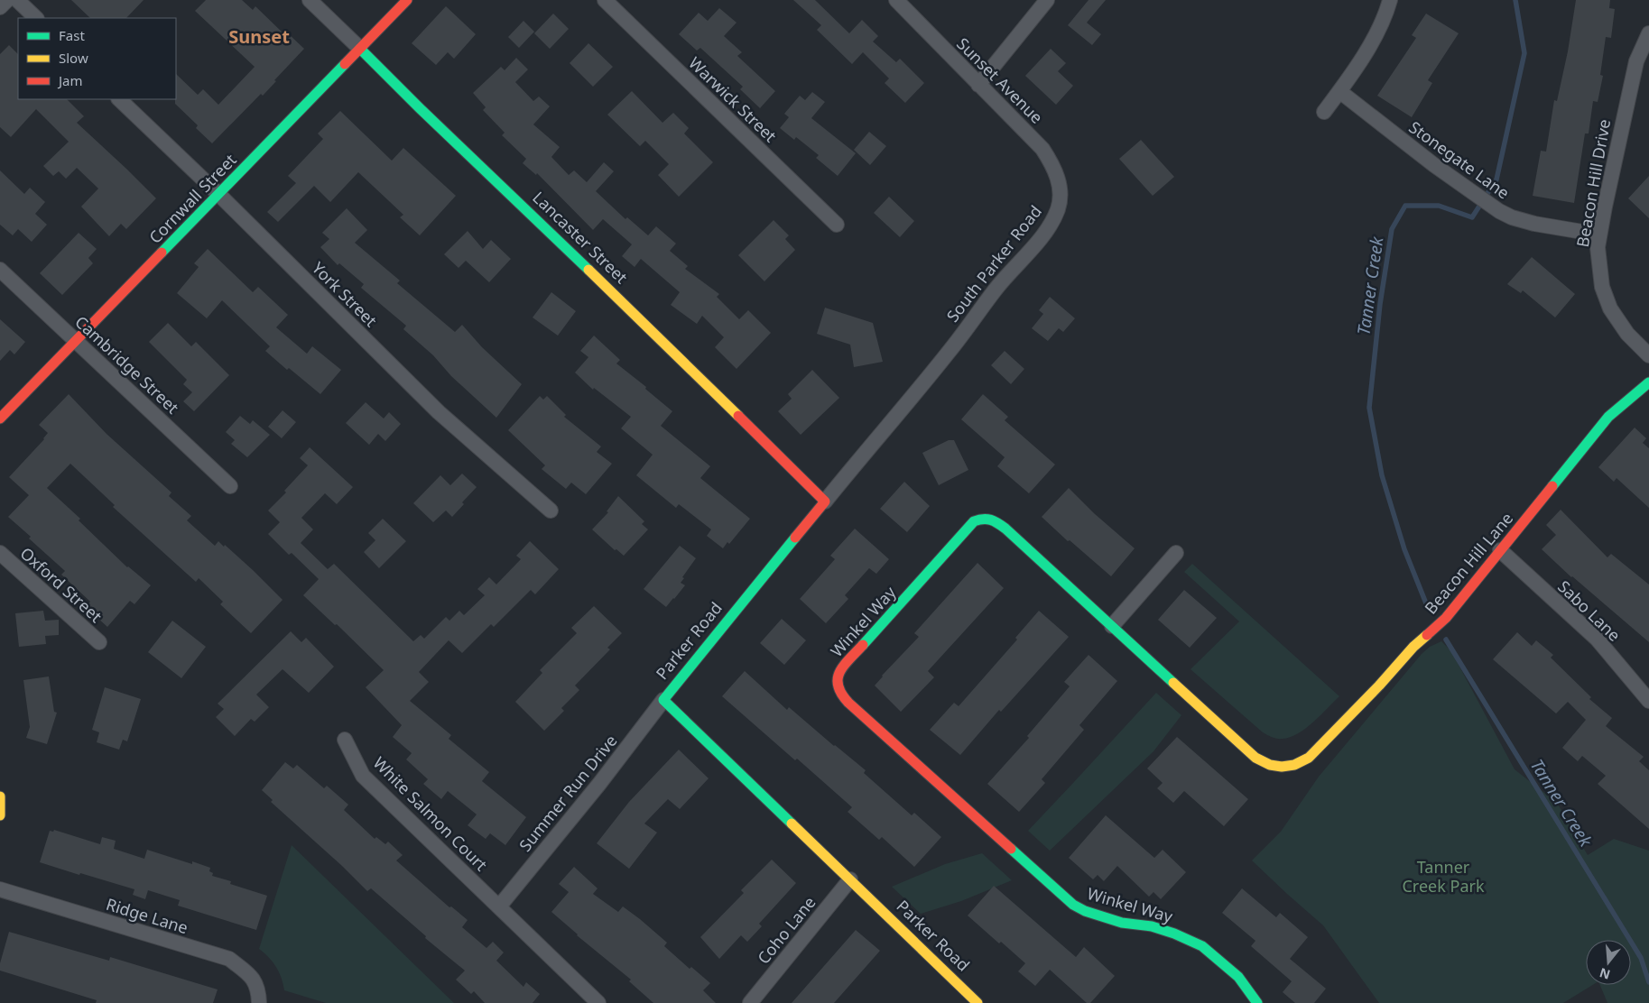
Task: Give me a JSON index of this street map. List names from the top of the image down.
{
  "streets": {
    "street": [
      "Sunset Avenue",
      "Warwick Street",
      "Stonegate Lane",
      "Beacon Hill Drive",
      "Cornwall Street",
      "Lancaster Street",
      "South Parker Road",
      "York Street",
      "Cambridge Street",
      "Beacon Hill Lane",
      "Oxford Street",
      "Sabo Lane",
      "Winkel Way",
      "Parker Road",
      "Summer Run Drive",
      "White Salmon Court",
      "Ridge Lane",
      "Coho Lane"
    ]
  },
  "crossings": [
    ["Sunset Avenue", "South Parker Road"],
    ["Stonegate Lane", "Beacon Hill Drive"],
    ["Cornwall Street", "Lancaster Street"],
    ["Cornwall Street", "York Street"],
    ["Cornwall Street", "Cambridge Street"],
    ["Lancaster Street", "Parker Road"],
    ["South Parker Road", "Parker Road"],
    ["Beacon Hill Lane", "Sabo Lane"],
    ["Beacon Hill Lane", "Winkel Way"],
    ["Parker Road", "Summer Run Drive"],
    ["Parker Road", "Coho Lane"],
    ["Summer Run Drive", "White Salmon Court"]
  ],
  "districts": ["Sunset"],
  "water": ["Tanner Creek"],
  "parks": ["Tanner Creek Park"],
  "legend": ["Fast", "Slow", "Jam"],
  "north": "bottom"
}
